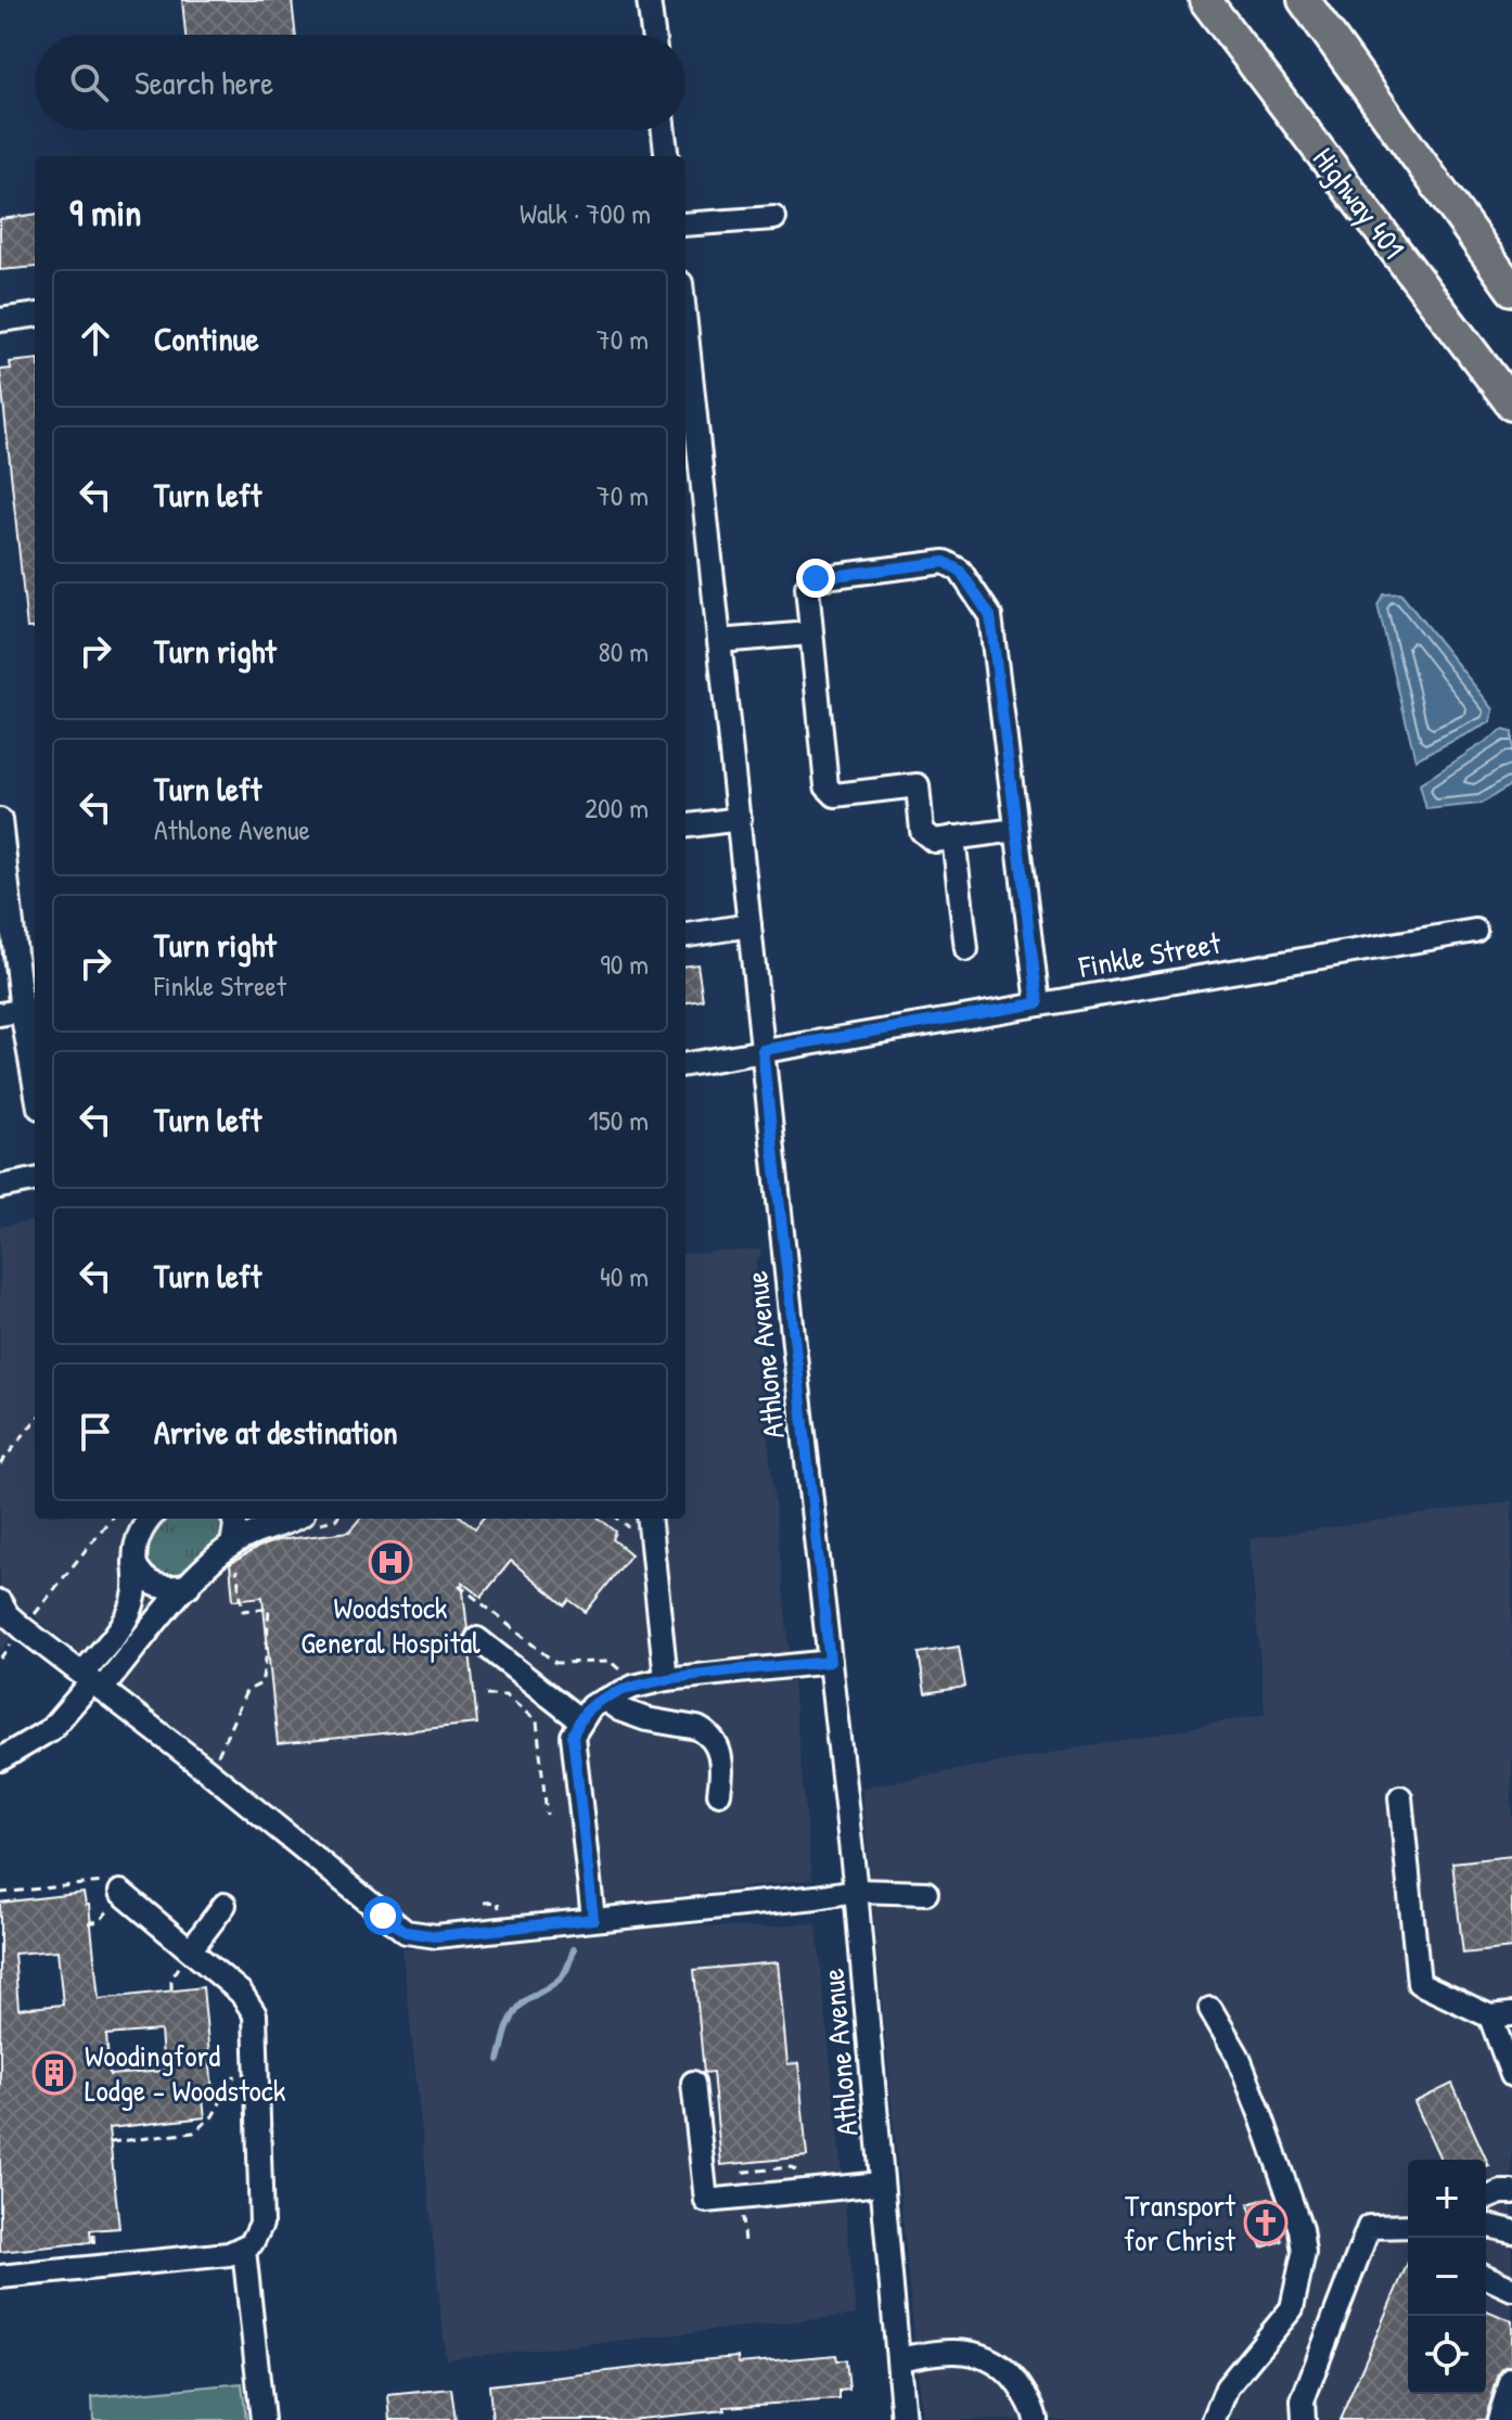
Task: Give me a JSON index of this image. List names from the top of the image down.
{
  "streets": {
    "highway": ["Highway 401"],
    "street": ["Finkle Street", "Athlone Avenue"]
  },
  "crossings": [
    ["Finkle Street", "Athlone Avenue"]
  ],
  "places": {
    "hospital": ["Woodstock General Hospital"],
    "building": ["Woodingford Lodge - Woodstock"],
    "church": ["Transport for Christ"]
  },
  "page": {
    "search": "Search here",
    "heading": ["9 min", "Walk · 700 m"],
    "list": [
      ["Continue", "70 m"],
      ["Turn left", "70 m"],
      ["Turn right", "80 m"],
      ["Turn left", "Athlone Avenue", "200 m"],
      ["Turn right", "Finkle Street", "90 m"],
      ["Turn left", "150 m"],
      ["Turn left", "40 m"],
      "Arrive at destination"
    ],
    "map_buttons": ["+", "−"]
  }
}
